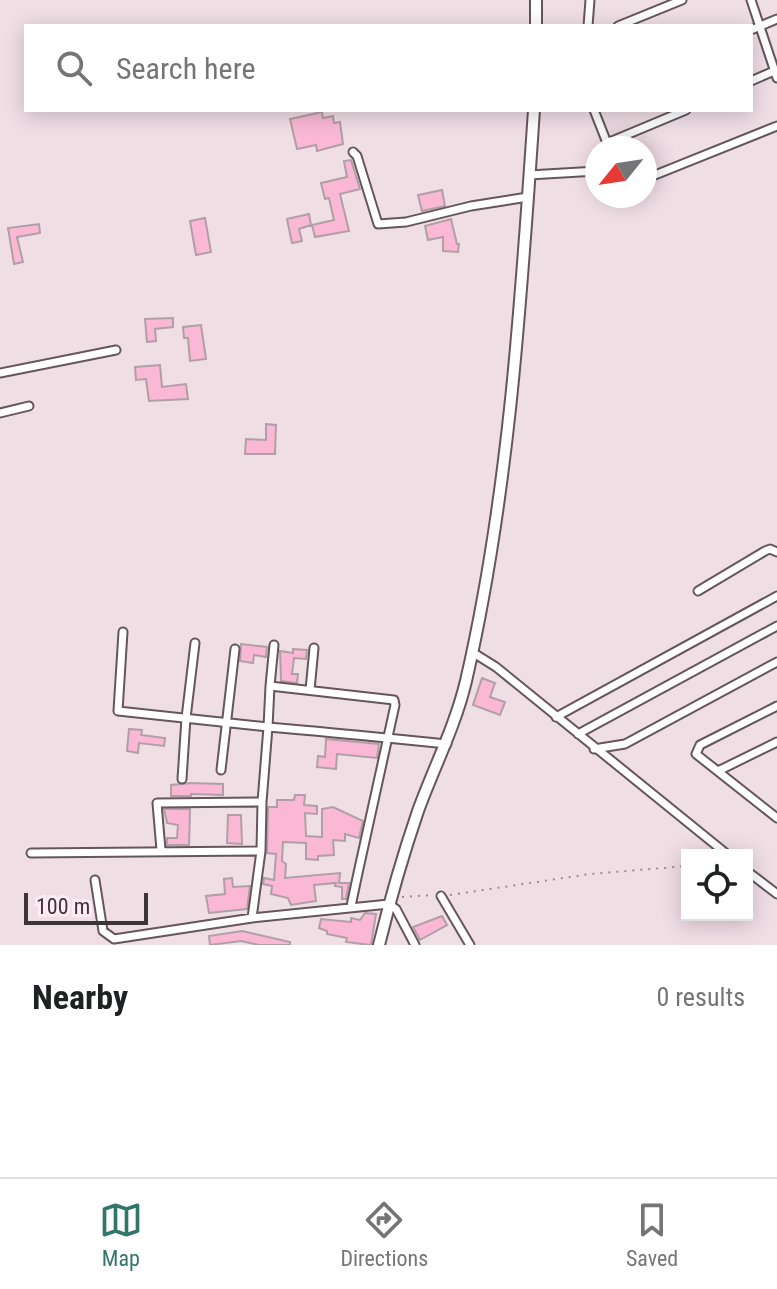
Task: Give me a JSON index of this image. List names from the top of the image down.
{
  "scale_bar": "100 m",
  "north": "bottom left",
  "page": {
    "search": "Search here",
    "scale": "100 m",
    "heading": ["Nearby", "0 results"],
    "nav": ["Map", "Directions", "Saved"]
  }
}
